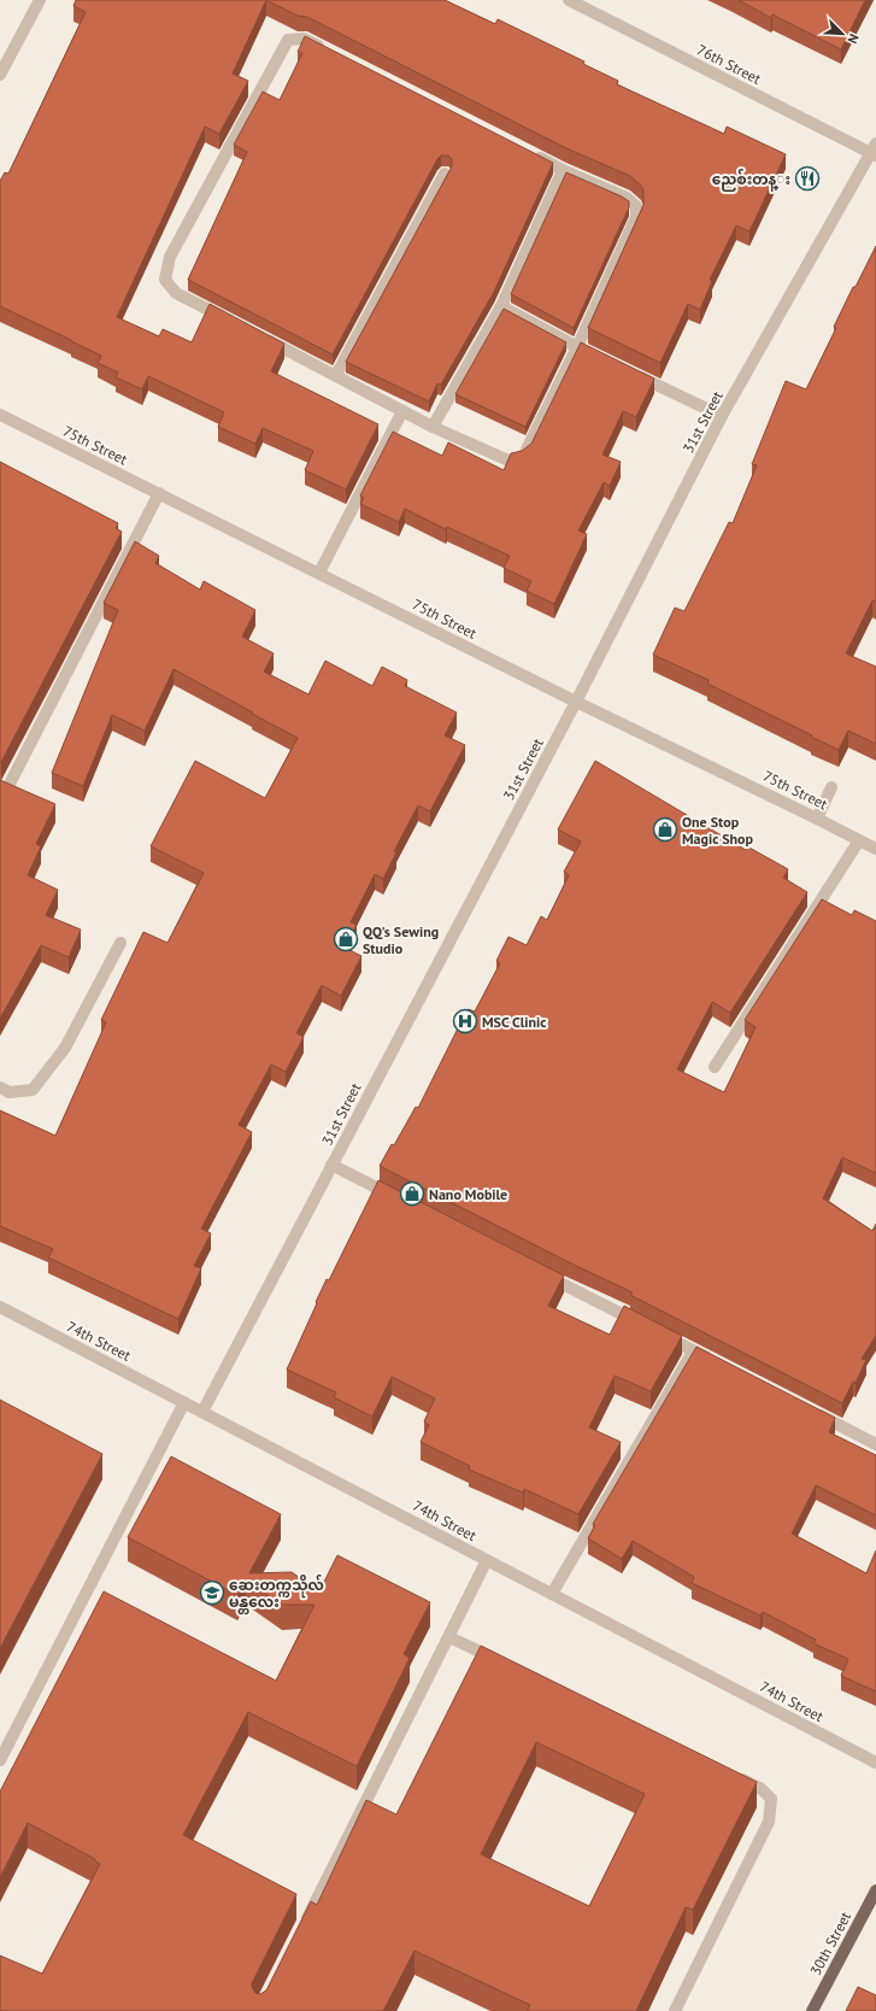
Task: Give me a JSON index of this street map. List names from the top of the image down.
{
  "streets": {
    "main road": ["30th Street"],
    "street": [
      "76th Street",
      "31st Street",
      "75th Street",
      "74th Street"
    ]
  },
  "crossings": [
    ["76th Street", "31st Street"],
    ["31st Street", "75th Street"],
    ["31st Street", "74th Street"]
  ],
  "places": {
    "restaurant": ["ညေစ်းတန္း"],
    "shop": ["One Stop Magic Shop", "QQ's Sewing Studio", "Nano Mobile"],
    "hospital": ["MSC Clinic"],
    "school or university": ["ဆေးတက္ကသိုလ် မန္တလေး"]
  },
  "north": "bottom right"
}
